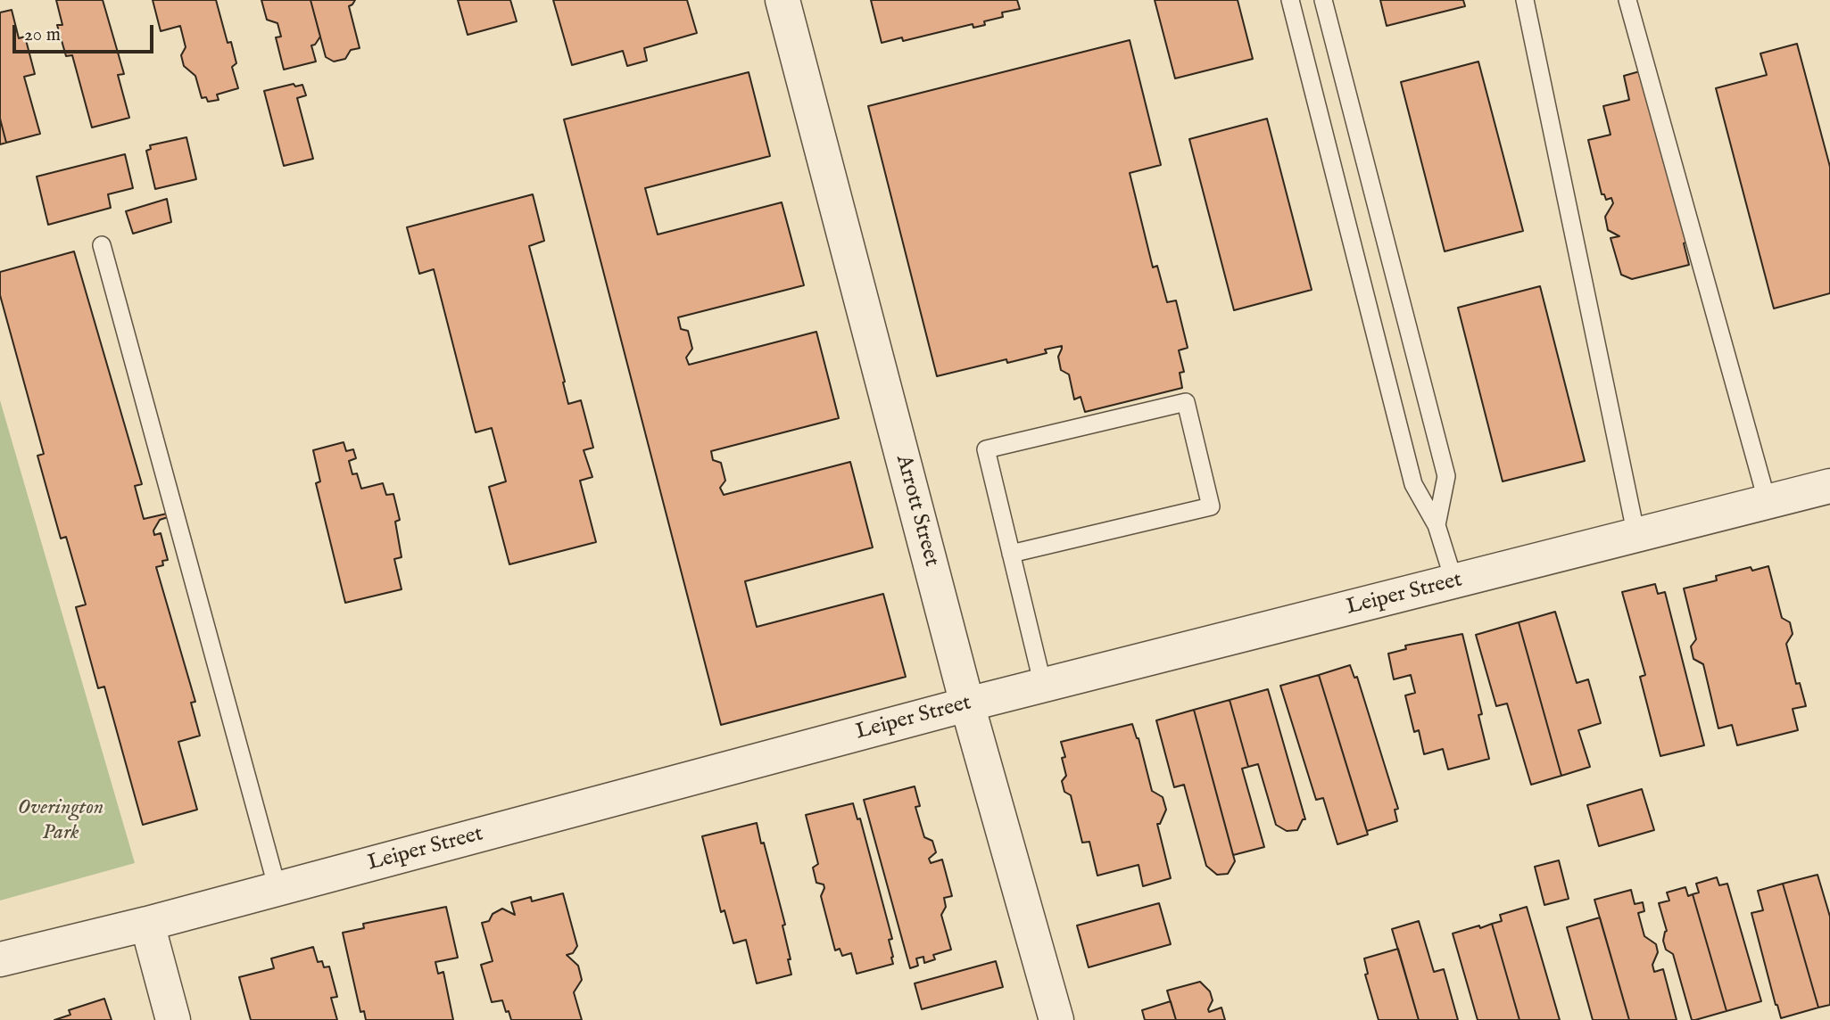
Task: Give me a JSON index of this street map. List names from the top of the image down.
{
  "streets": {
    "street": ["Arrott Street", "Leiper Street"]
  },
  "crossings": [
    ["Arrott Street", "Leiper Street"]
  ],
  "parks": ["Overington Park"],
  "scale_bar": "20 m"
}
